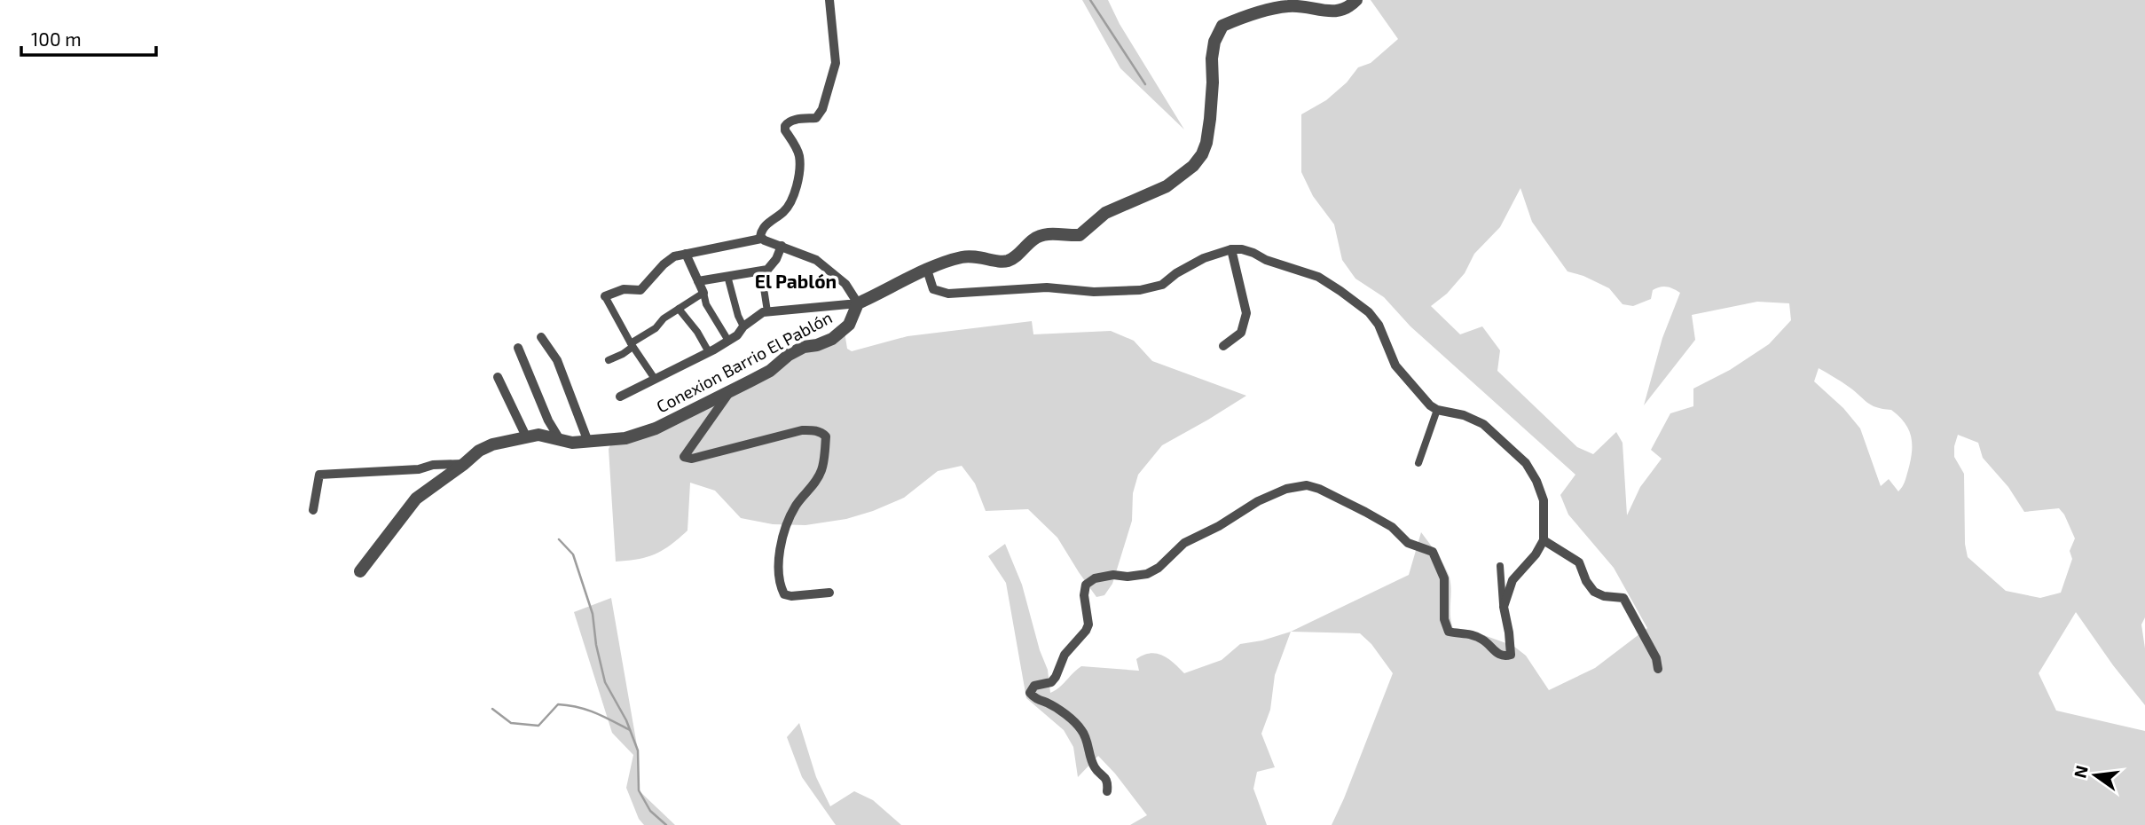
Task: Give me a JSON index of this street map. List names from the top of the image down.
{
  "streets": {
    "street": ["Conexion Barrio El Pablón"]
  },
  "districts": ["El Pablón"],
  "scale_bar": "100 m",
  "north": "left"
}
